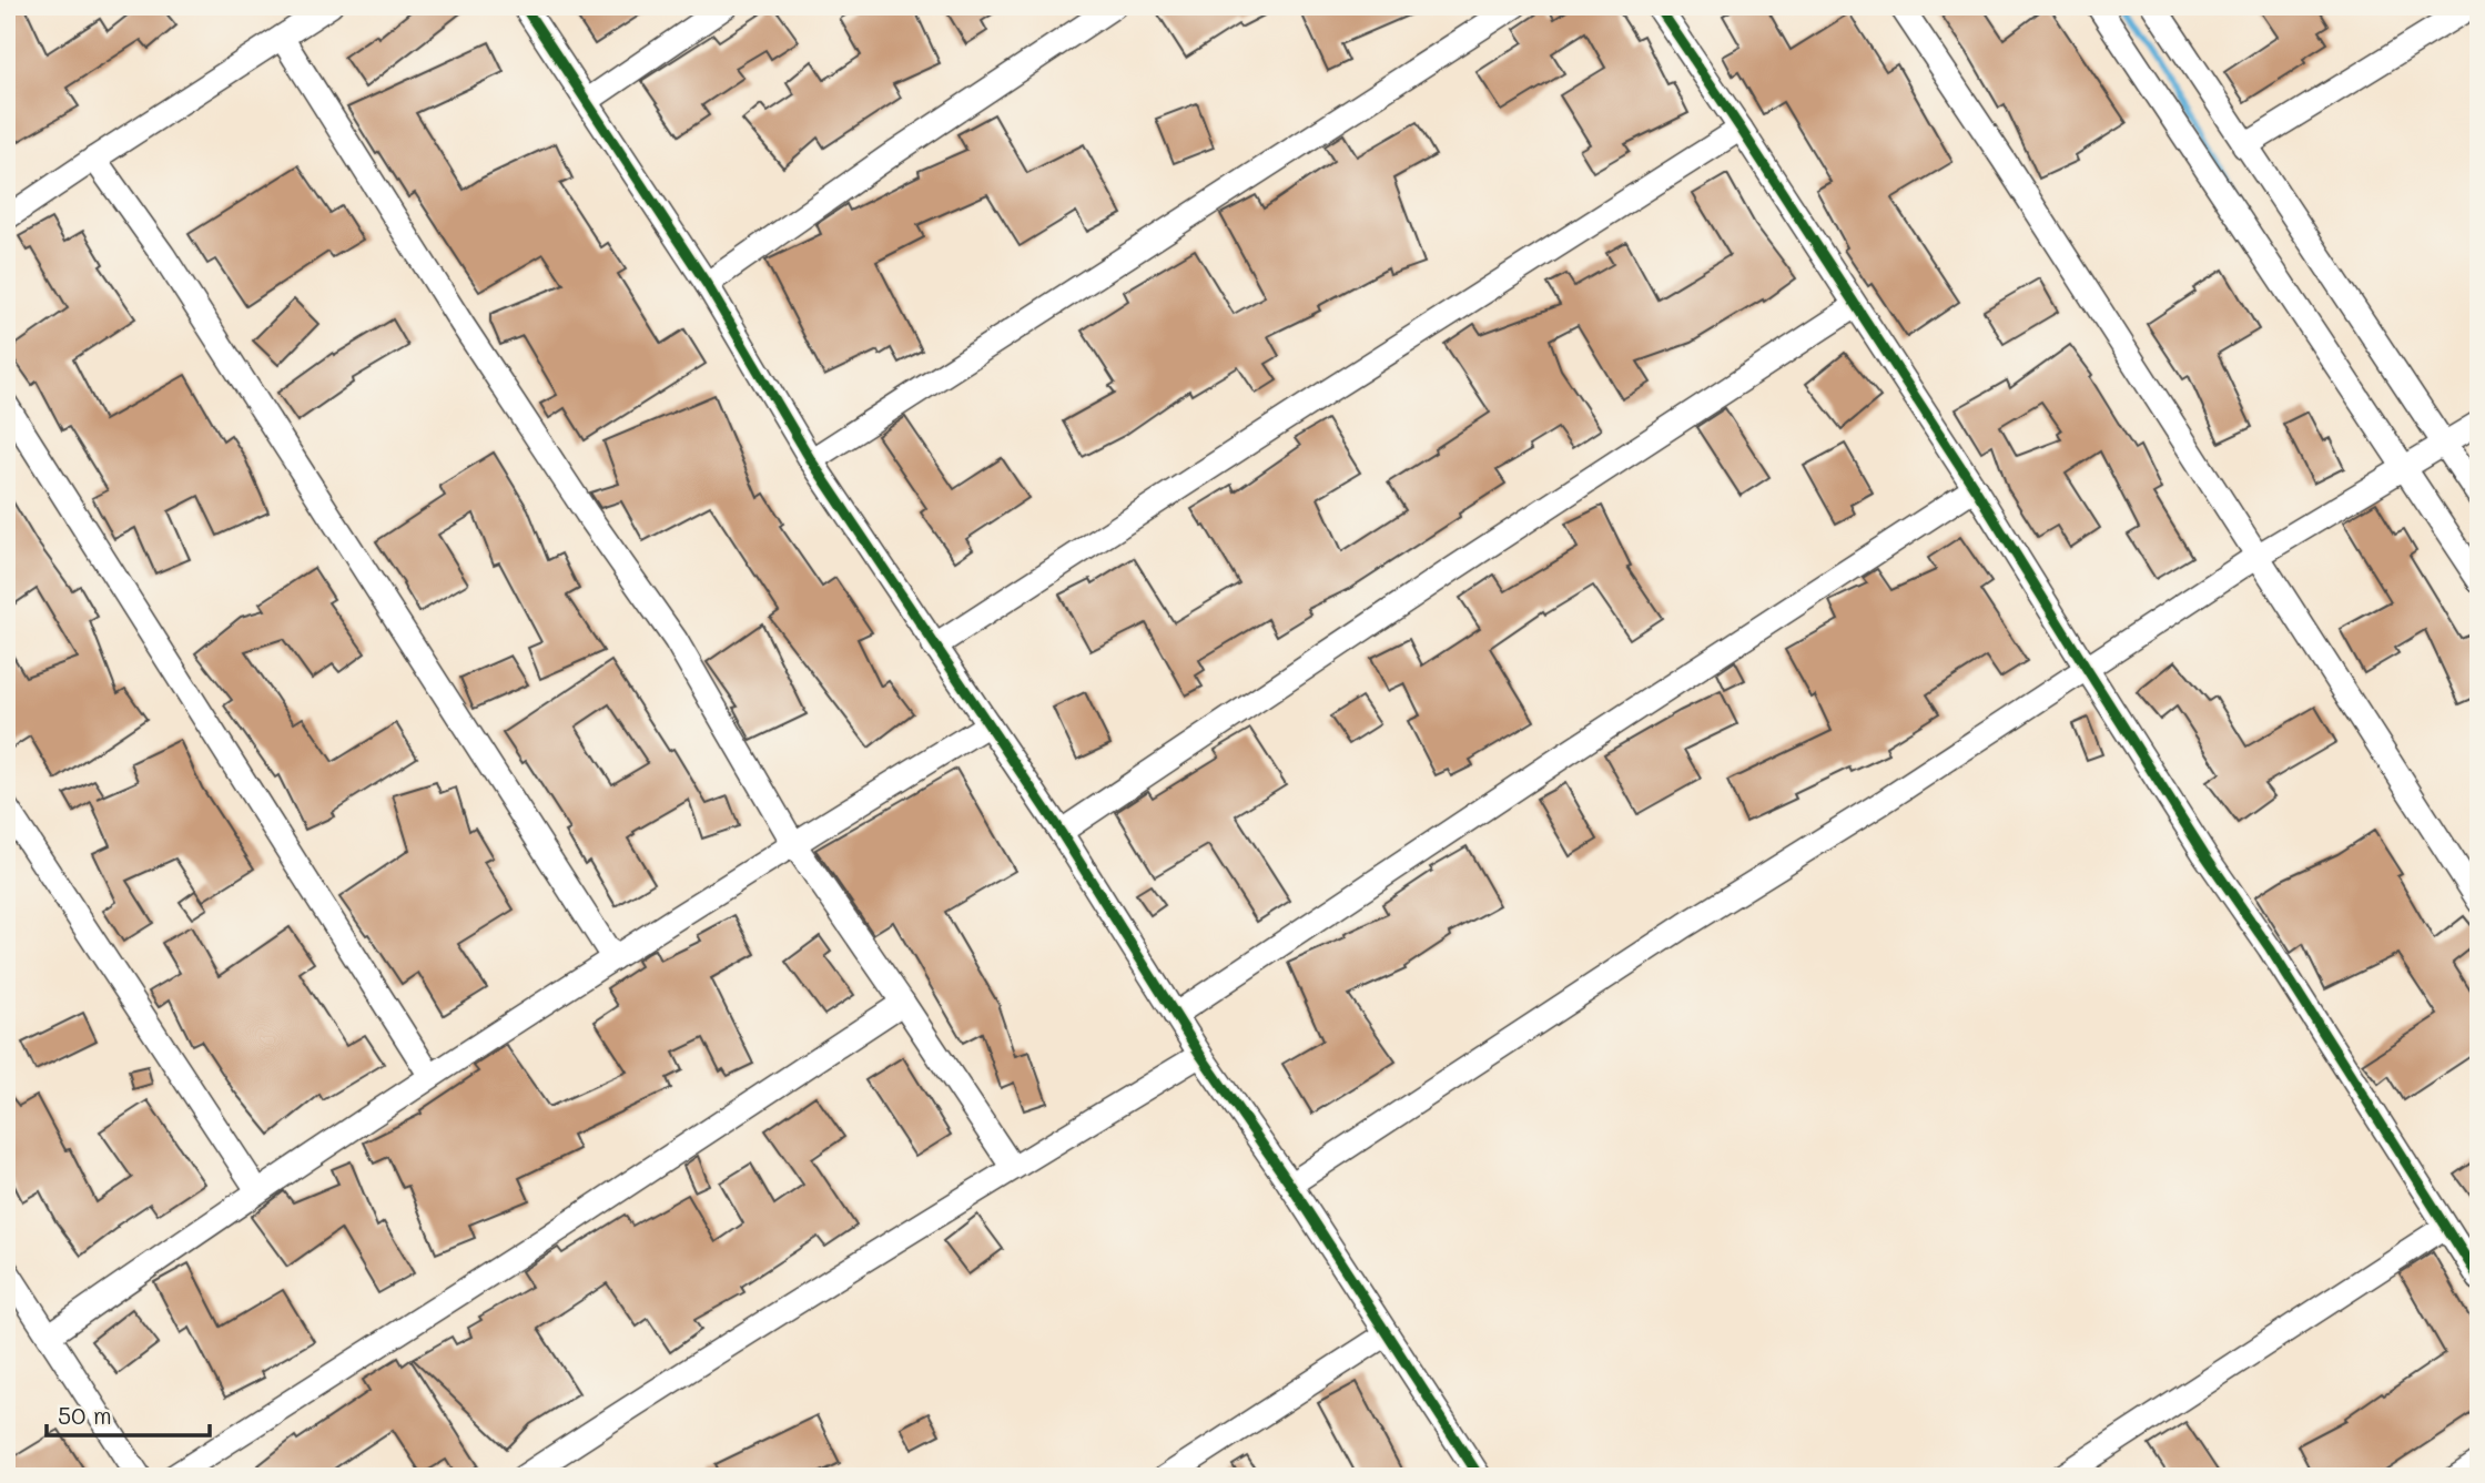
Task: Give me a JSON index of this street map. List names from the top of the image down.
{
  "scale_bar": "50 m"
}
